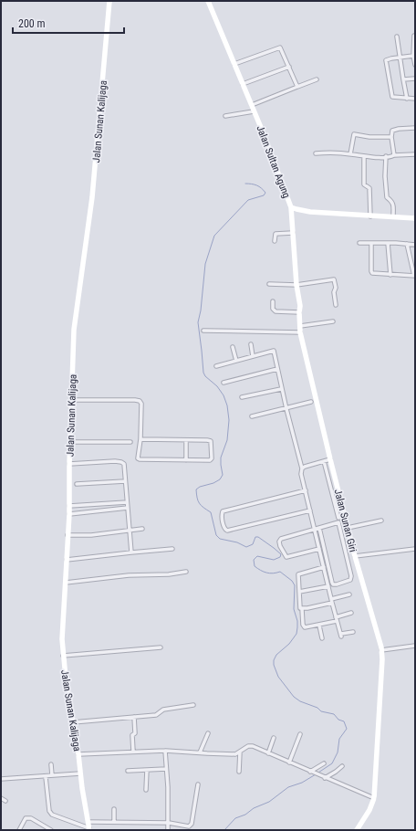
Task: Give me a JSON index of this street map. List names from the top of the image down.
{
  "streets": {
    "street": ["Jalan Sunan Kalijaga", "Jalan Sultan Agung", "Jalan Sunan Giri"]
  },
  "crossings": [
    ["Jalan Sultan Agung", "Jalan Sunan Giri"]
  ],
  "scale_bar": "200 m"
}
